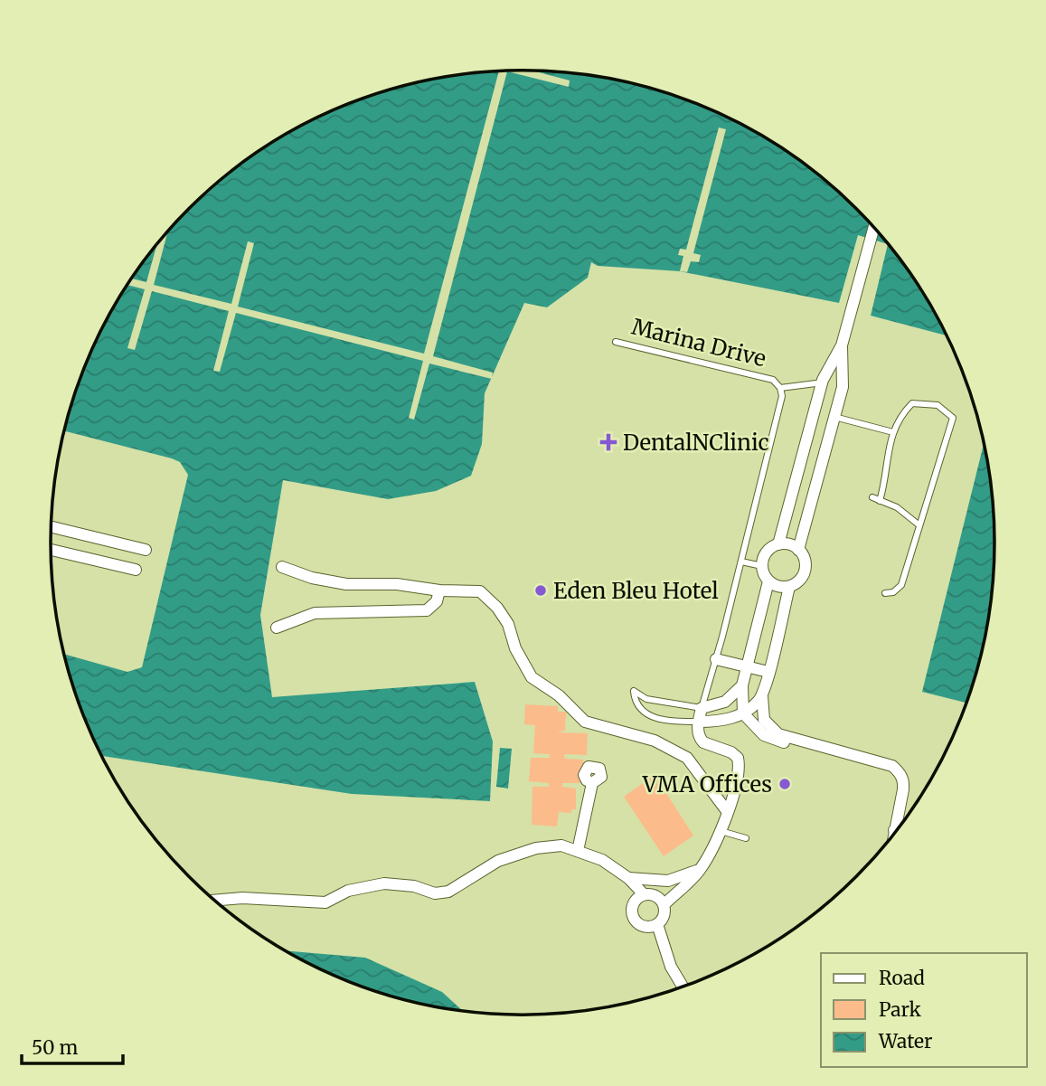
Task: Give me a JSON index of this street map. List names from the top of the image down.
{
  "streets": {
    "street": ["Marina Drive"]
  },
  "places": {
    "health": ["DentalNClinic"],
    "other": ["Eden Bleu Hotel", "VMA Offices"]
  },
  "legend": ["Road", "Park", "Water"],
  "scale_bar": "50 m"
}
